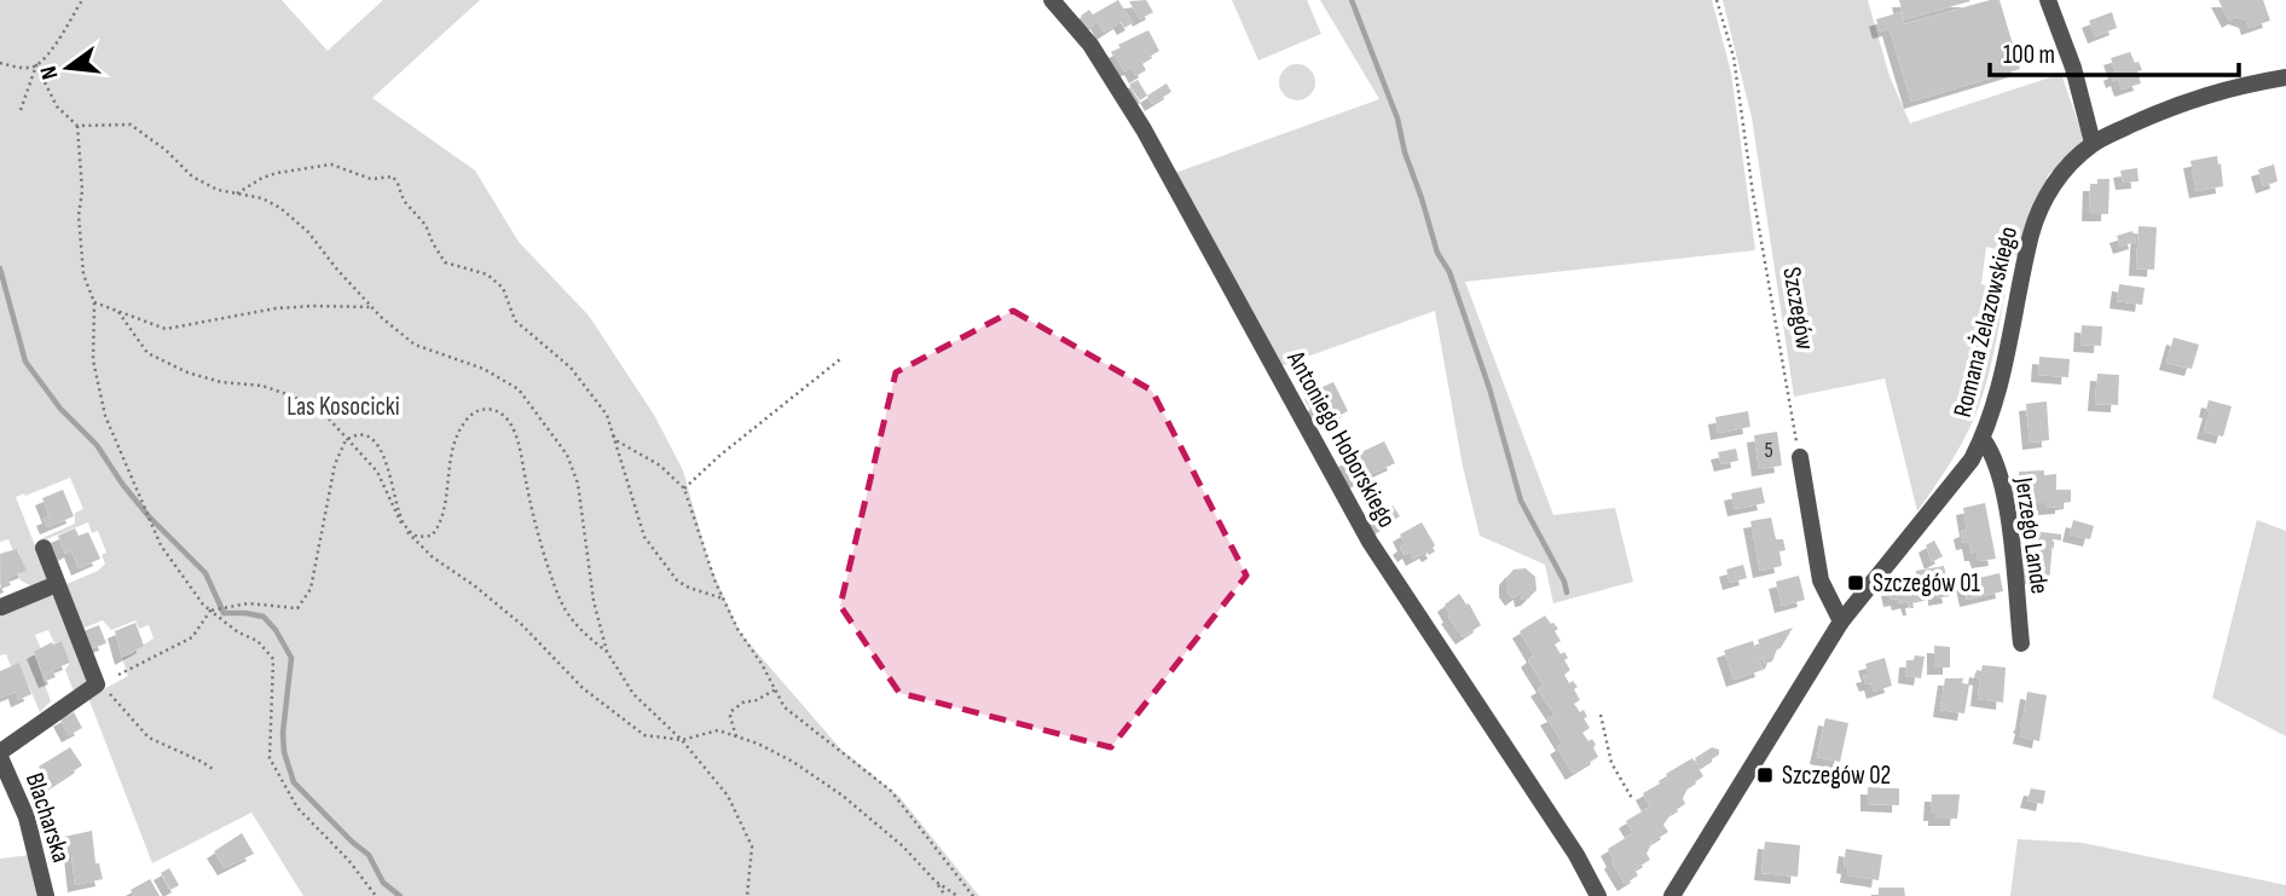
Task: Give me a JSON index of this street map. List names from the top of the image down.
{
  "streets": {
    "street": [
      "Romana Żelazowskiego",
      "Antoniego Hoborskiego",
      "Jerzego Lande",
      "Blacharska"
    ],
    "path": ["Szczegów"]
  },
  "crossings": [
    ["Romana Żelazowskiego", "Jerzego Lande"]
  ],
  "parks": ["Las Kosocicki"],
  "places": {
    "transit": ["Szczegów 01", "Szczegów 02"]
  },
  "house_numbers": ["5"],
  "scale_bar": "100 m",
  "north": "left"
}
